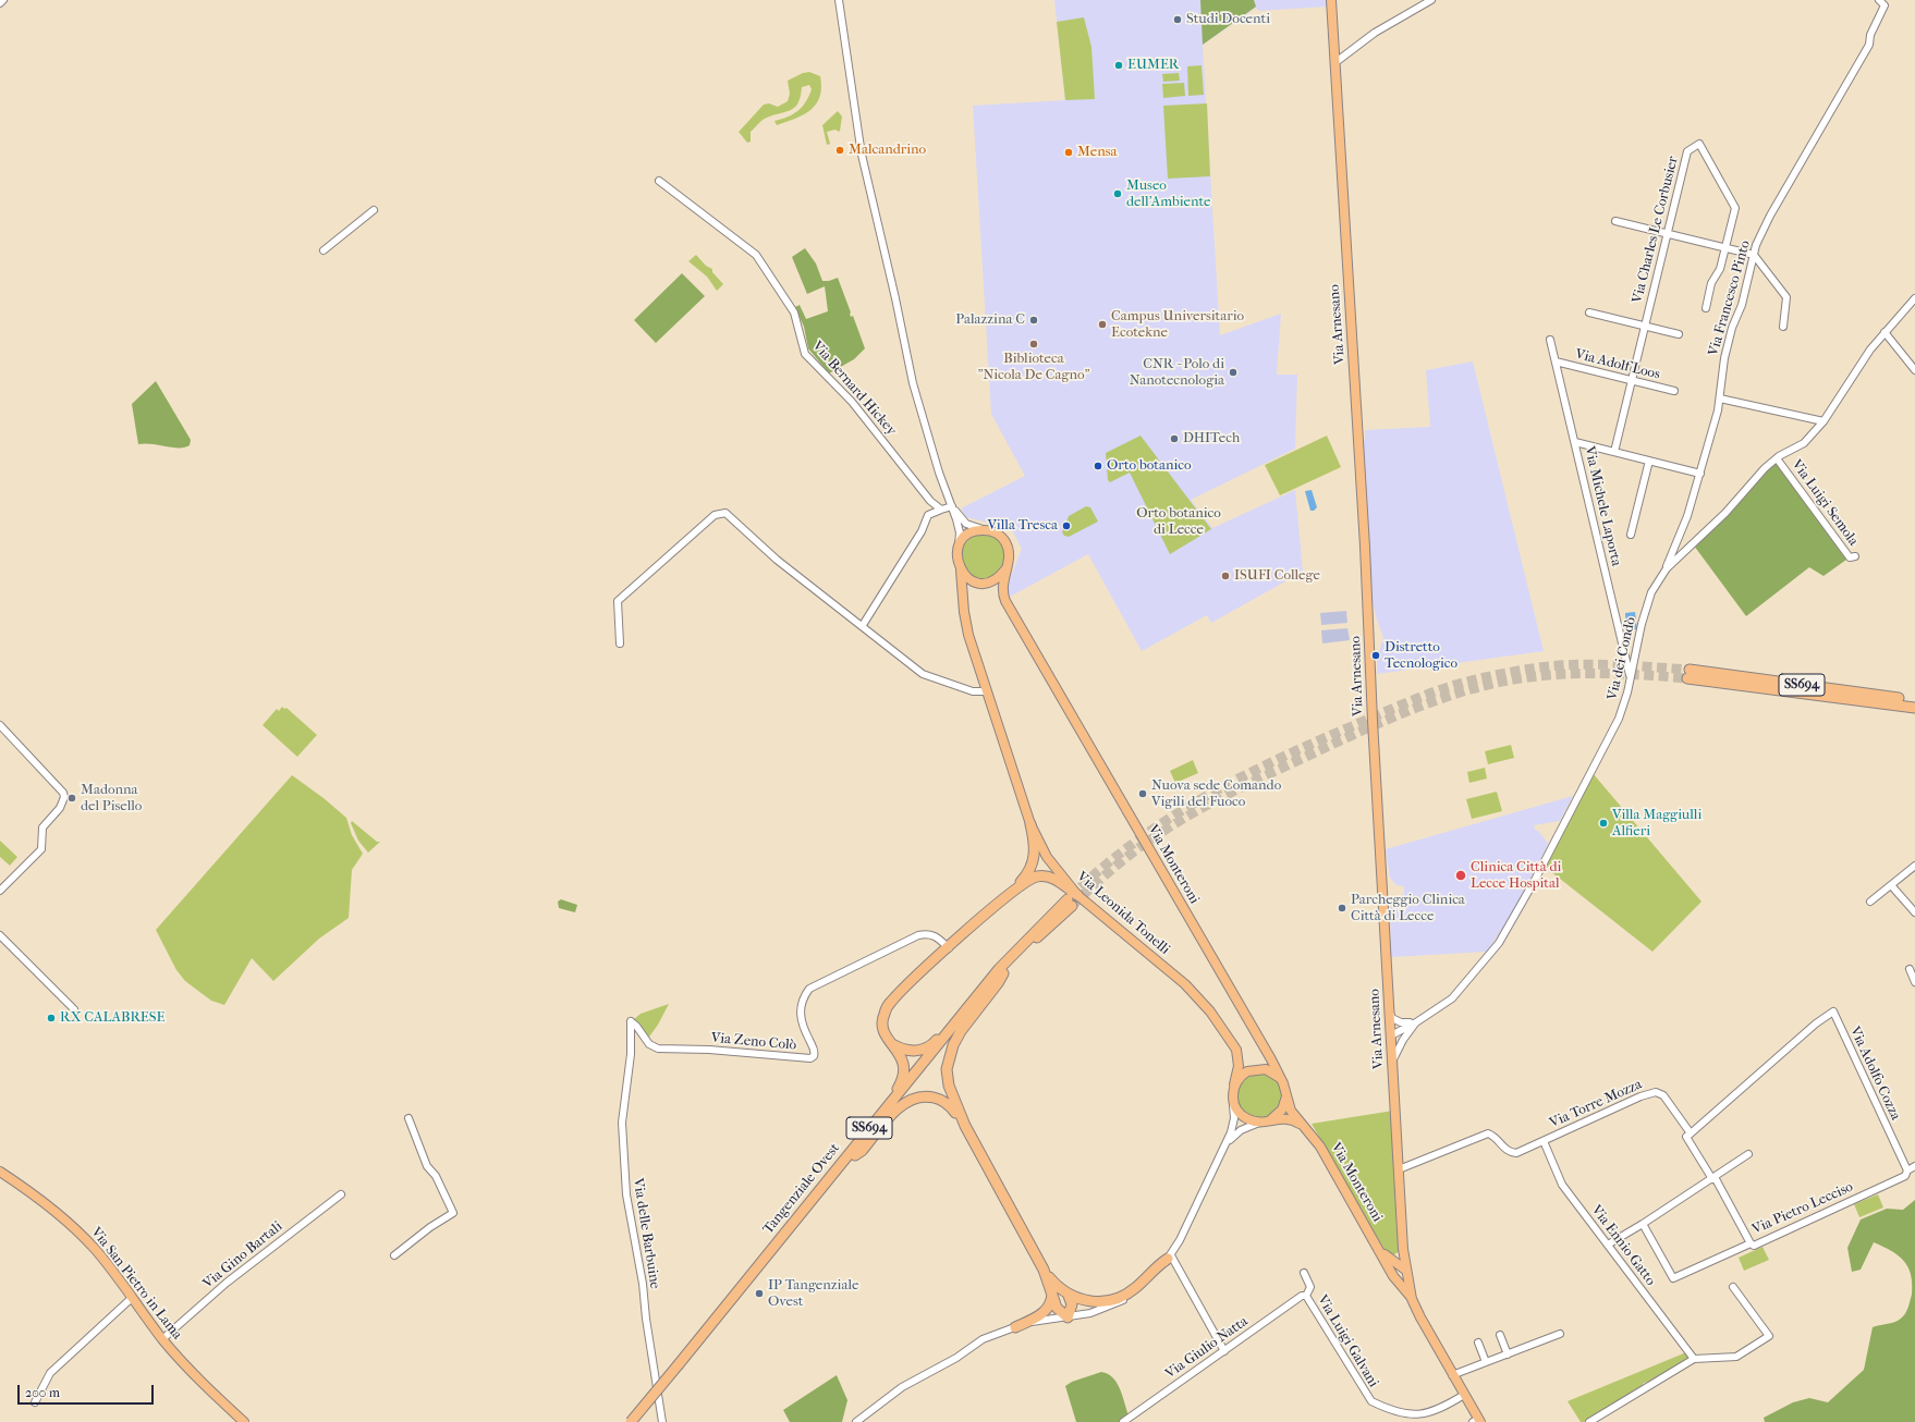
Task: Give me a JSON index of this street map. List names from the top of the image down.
{
  "streets": {
    "highway": ["SS694", "Tangenziale Ovest"],
    "main road": [
      "Via Arnesano",
      "Via Monteroni",
      "Via Leonida Tonelli",
      "Via San Pietro in Lama"
    ],
    "street": [
      "Via Charles Le Corbusier",
      "Via Francesco Pinto",
      "Via Adolf Loos",
      "Via Bernard Hickey",
      "Via Luigi Semola",
      "Via Michele Laporta",
      "Via dei Condò",
      "Via Zeno Colò",
      "Via Adolfo Cozza",
      "Via Torre Mozza",
      "Via Pietro Lecciso",
      "Via delle Barbuine",
      "Via Ennio Gatto",
      "Via Gino Bartali",
      "Via Luigi Galvani",
      "Via Giulio Natta"
    ]
  },
  "crossings": [
    ["Via Charles Le Corbusier", "Via Adolf Loos"],
    ["Via Francesco Pinto", "Via dei Condò"],
    ["Via Arnesano", "Via dei Condò"],
    ["Via Arnesano", "Via Monteroni"],
    ["Via Arnesano", "Via Torre Mozza"],
    ["Via Adolf Loos", "Via Michele Laporta"],
    ["Via Luigi Semola", "Via dei Condò"],
    ["Via Michele Laporta", "Via dei Condò"],
    ["Via Monteroni", "Via Leonida Tonelli"],
    ["Via Monteroni", "Via Luigi Galvani"],
    ["Via Zeno Colò", "Via delle Barbuine"],
    ["Via Adolfo Cozza", "Via Torre Mozza"],
    ["Via Adolfo Cozza", "Via Pietro Lecciso"],
    ["Via Torre Mozza", "Via Ennio Gatto"],
    ["Via Gino Bartali", "Via San Pietro in Lama"],
    ["Via Luigi Galvani", "Via Giulio Natta"]
  ],
  "parks": ["Orto botanico di Lecce"],
  "places": [
    "Studi Docenti",
    "EUMER",
    "Malcandrino",
    "Mensa",
    "Museo dell'Ambiente",
    "Palazzina C",
    "Campus Universitario Ecotekne",
    "Biblioteca \"Nicola De Cagno\"",
    "CNR - Polo di Nanotecnologia",
    "DHITech",
    "Orto botanico",
    "Villa Tresca",
    "ISUFI College",
    "Distretto Tecnologico",
    "Nuova sede Comando Vigili del Fuoco",
    "Madonna del Pisello",
    "Villa Maggiulli Alfieri",
    "Clinica Città di Lecce Hospital",
    "Parcheggio Clinica Città di Lecce",
    "RX CALABRESE",
    "IP Tangenziale Ovest"
  ],
  "scale_bar": "200 m"
}
